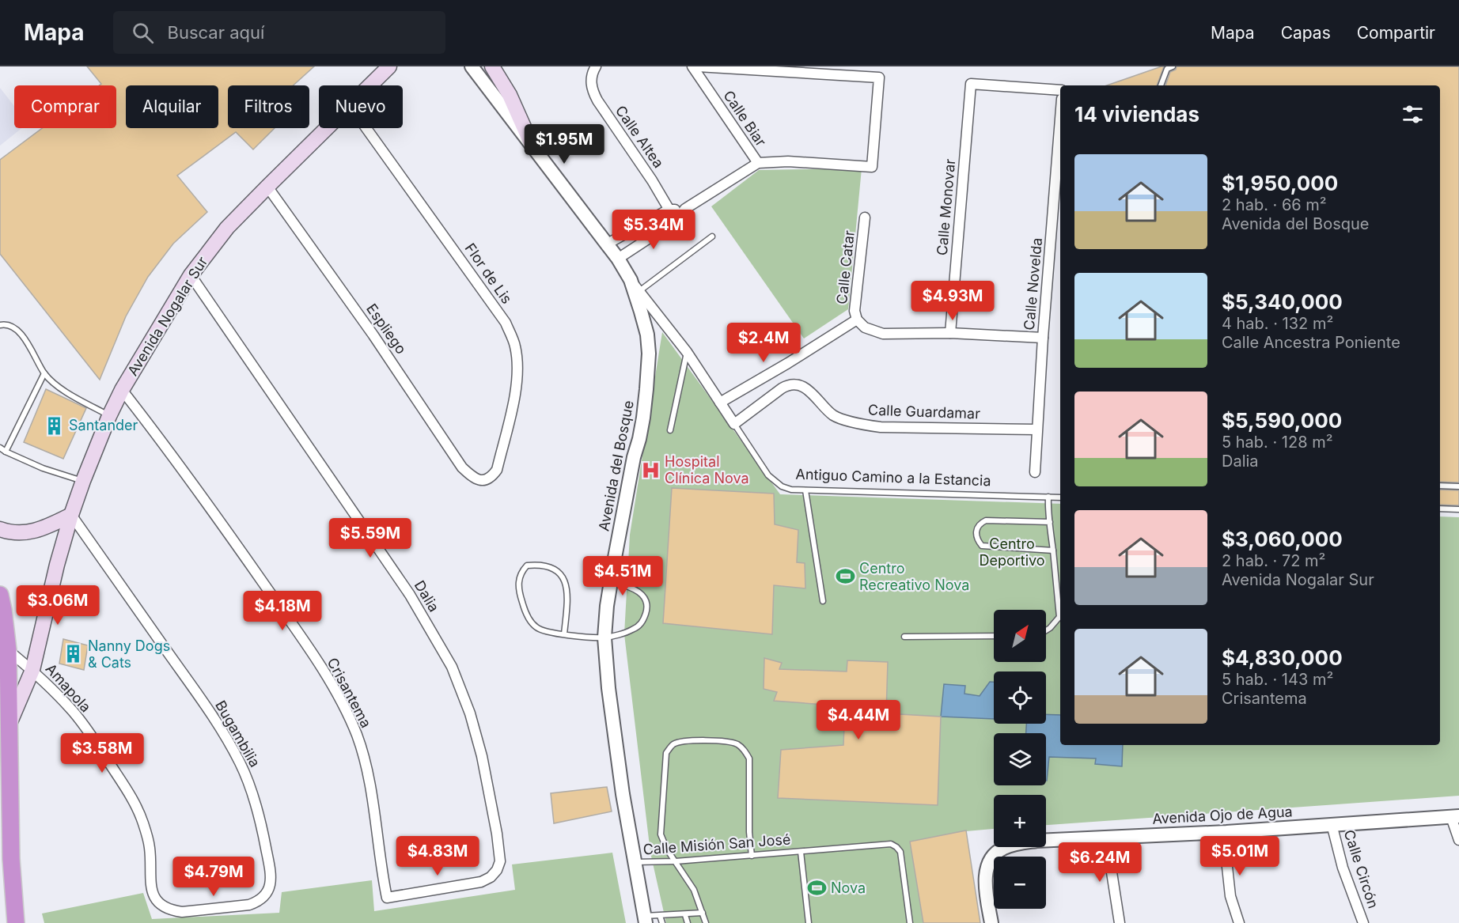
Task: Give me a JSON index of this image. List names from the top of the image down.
{
  "streets": {
    "highway": ["Avenida Nogalar Sur"],
    "street": [
      "Calle Biar",
      "Calle Altea",
      "Calle Monovar",
      "Calle Catar",
      "Flor de Lis",
      "Calle Novelda",
      "Espliego",
      "Calle Guardamar",
      "Avenida del Bosque",
      "Antiguo Camino a la Estancia",
      "Dalia",
      "Amapola",
      "Crisantema",
      "Bugambilia",
      "Avenida Ojo de Agua",
      "Calle Circón"
    ],
    "lane": ["Calle Misión San José"]
  },
  "crossings": [
    ["Flor de Lis", "Espliego"],
    ["Calle Novelda", "Calle Guardamar"],
    ["Avenida Nogalar Sur", "Espliego"],
    ["Avenida Nogalar Sur", "Dalia"],
    ["Avenida Nogalar Sur", "Amapola"],
    ["Avenida Nogalar Sur", "Crisantema"],
    ["Avenida Nogalar Sur", "Bugambilia"],
    ["Calle Guardamar", "Antiguo Camino a la Estancia"],
    ["Avenida del Bosque", "Antiguo Camino a la Estancia"],
    ["Avenida del Bosque", "Calle Misión San José"],
    ["Dalia", "Crisantema"],
    ["Amapola", "Bugambilia"],
    ["Avenida Ojo de Agua", "Calle Circón"]
  ],
  "parks": ["Centro Deportivo"],
  "places": {
    "building": ["Santander", "Nanny Dogs & Cats"],
    "hospital": ["Hospital Clínica Nova"],
    "sports": ["Centro Recreativo Nova", "Nova"]
  },
  "north": "top right",
  "page": {
    "header": "Mapa",
    "search": "Buscar aquí",
    "nav": ["Mapa", "Capas", "Compartir"],
    "chip": [
      "Comprar",
      "Alquilar",
      "Filtros",
      "Nuevo"
    ],
    "heading": "14 viviendas",
    "price": [
      "$1.95M",
      "$5.34M",
      "$4.93M",
      "$2.4M",
      "$5.59M",
      "$4.51M",
      "$3.06M",
      "$4.18M",
      "$4.44M",
      "$3.58M",
      "$4.83M",
      "$5.01M",
      "$6.24M",
      "$4.79M"
    ],
    "list": [
      {
        "name": "$1,950,000",
        "note": "2 hab. · 66 m² · Avenida del Bosque"
      },
      {
        "name": "$5,340,000",
        "note": "4 hab. · 132 m² · Calle Ancestra Poniente"
      },
      {
        "name": "$5,590,000",
        "note": "5 hab. · 128 m² · Dalia"
      },
      {
        "name": "$3,060,000",
        "note": "2 hab. · 72 m² · Avenida Nogalar Sur"
      },
      {
        "name": "$4,830,000",
        "note": "5 hab. · 143 m² · Crisantema"
      }
    ],
    "map_buttons": ["+", "−"]
  }
}
